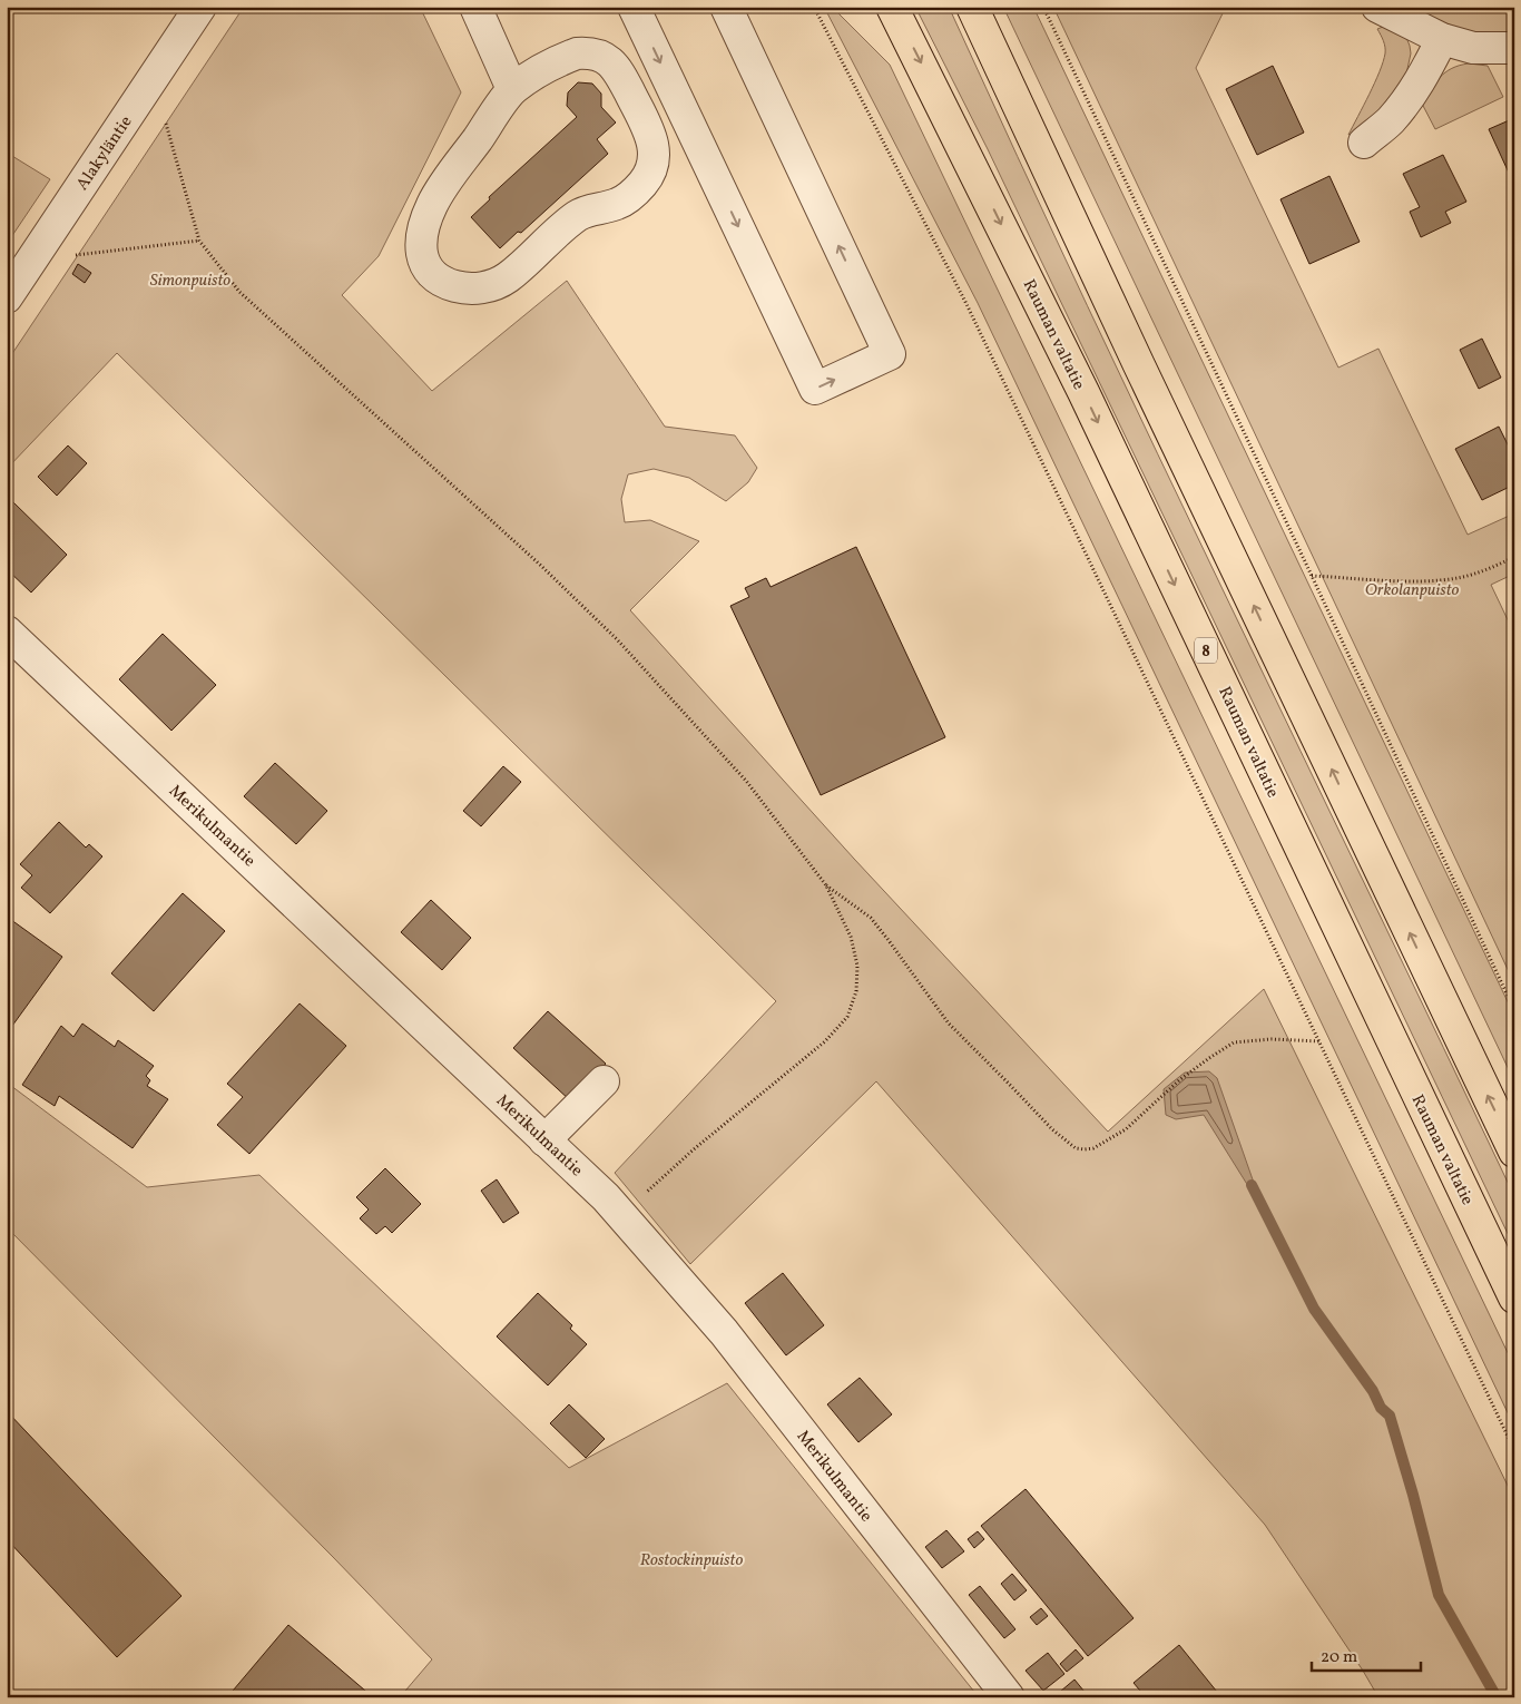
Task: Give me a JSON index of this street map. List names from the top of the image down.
{
  "streets": {
    "highway": ["Rauman valtatie", "8"],
    "street": ["Alakyläntie", "Merikulmantie"]
  },
  "parks": ["Simonpuisto", "Orkolanpuisto", "Rostockinpuisto"],
  "scale_bar": "20 m"
}
